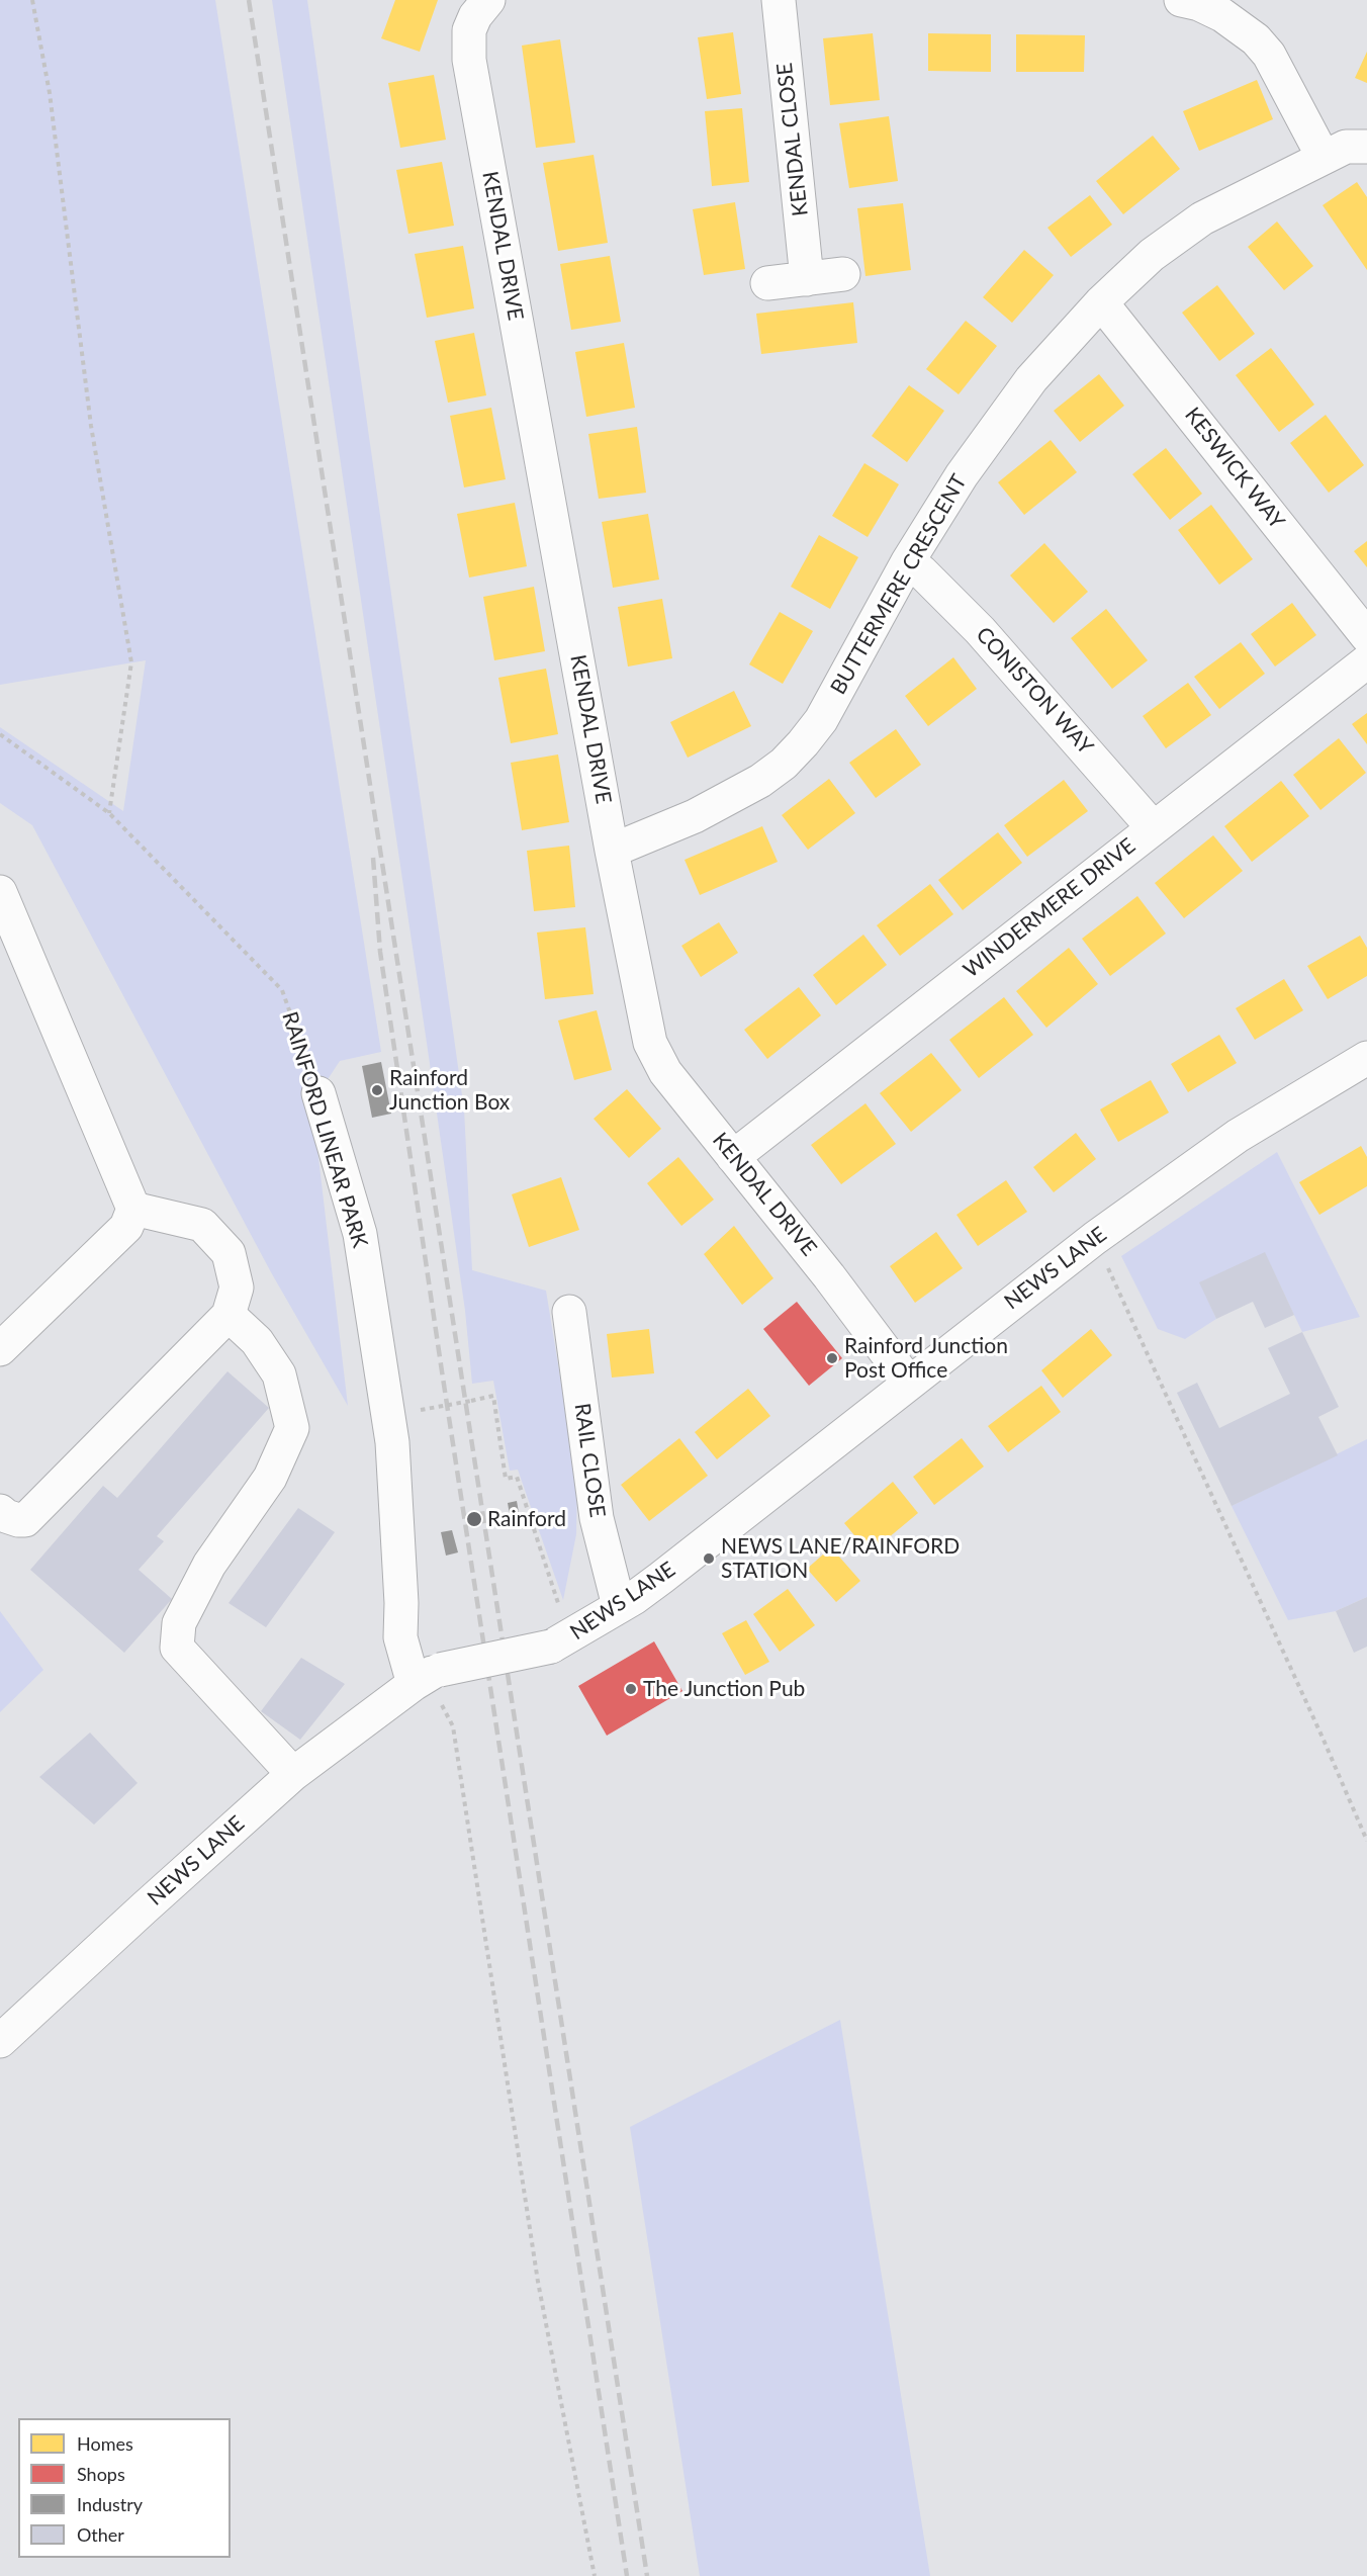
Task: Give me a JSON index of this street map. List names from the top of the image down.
{
  "streets": {
    "street": [
      "KENDAL CLOSE",
      "KENDAL DRIVE",
      "KESWICK WAY",
      "BUTTERMERE CRESCENT",
      "CONISTON WAY",
      "WINDERMERE DRIVE",
      "RAINFORD LINEAR PARK",
      "NEWS LANE",
      "RAIL CLOSE"
    ]
  },
  "crossings": [
    ["KENDAL DRIVE", "BUTTERMERE CRESCENT"],
    ["KENDAL DRIVE", "WINDERMERE DRIVE"],
    ["KENDAL DRIVE", "NEWS LANE"],
    ["KESWICK WAY", "BUTTERMERE CRESCENT"],
    ["BUTTERMERE CRESCENT", "CONISTON WAY"],
    ["CONISTON WAY", "WINDERMERE DRIVE"],
    ["RAINFORD LINEAR PARK", "NEWS LANE"],
    ["NEWS LANE", "RAIL CLOSE"]
  ],
  "places": [
    "Rainford Junction Box",
    "Rainford Junction Post Office",
    "Rainford",
    "NEWS LANE/RAINFORD STATION",
    "The Junction Pub"
  ],
  "legend": [
    "Homes",
    "Shops",
    "Industry",
    "Other"
  ]
}
